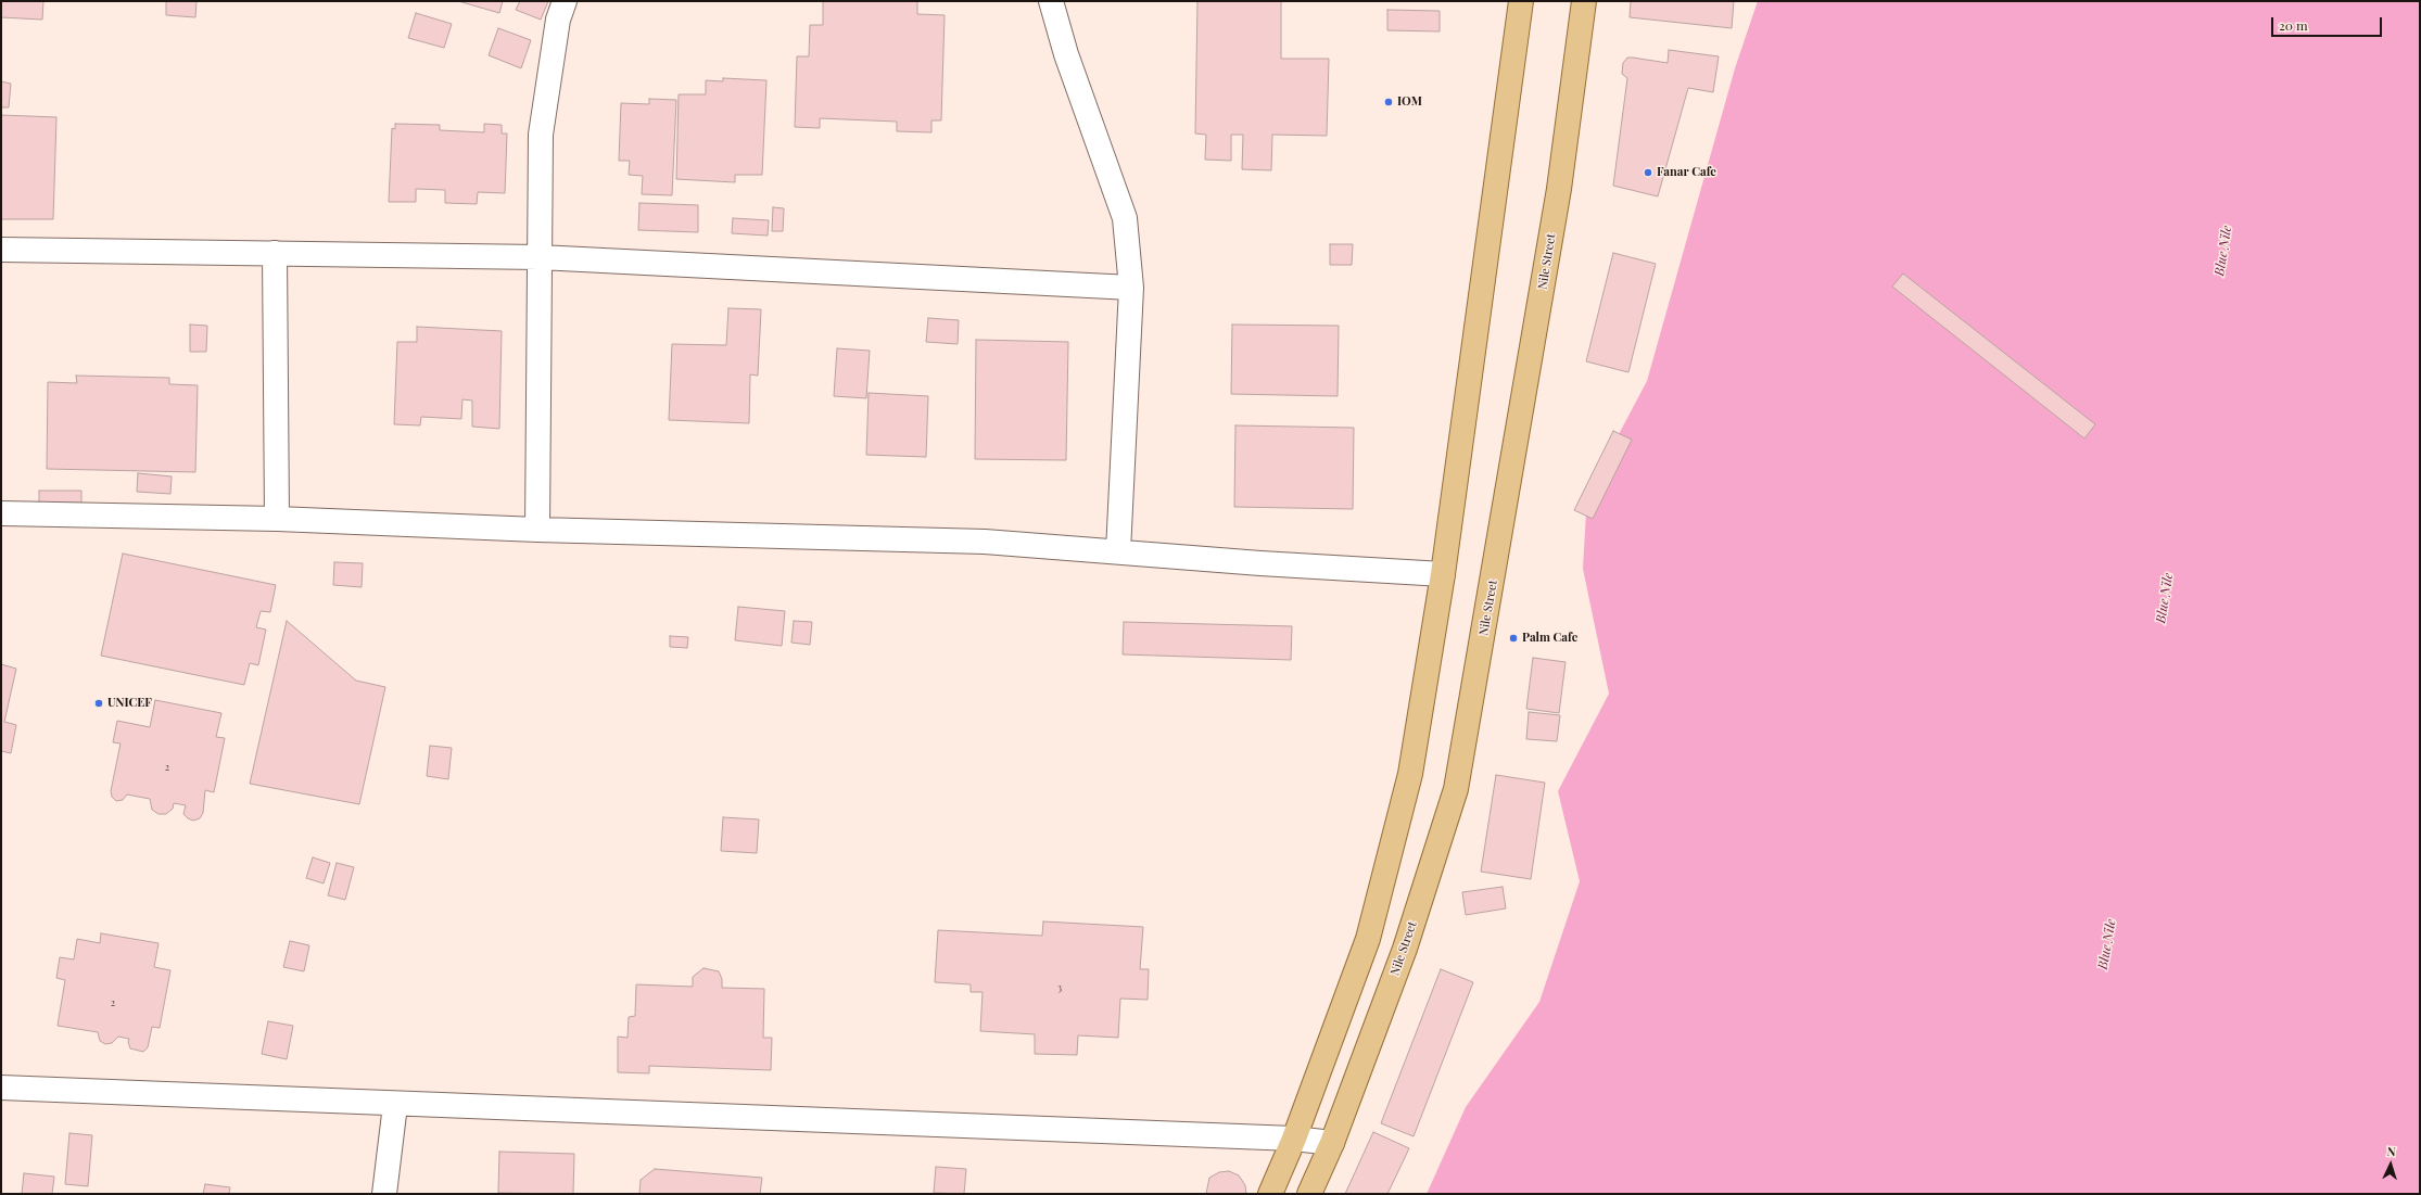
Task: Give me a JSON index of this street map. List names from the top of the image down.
{
  "streets": {
    "main road": ["Nile Street"]
  },
  "water": ["Blue Nile"],
  "places": [
    "IOM",
    "Fanar Cafe",
    "Palm Cafe",
    "UNICEF"
  ],
  "house_numbers": ["2", "3", "2"],
  "scale_bar": "20 m",
  "north": "top"
}
